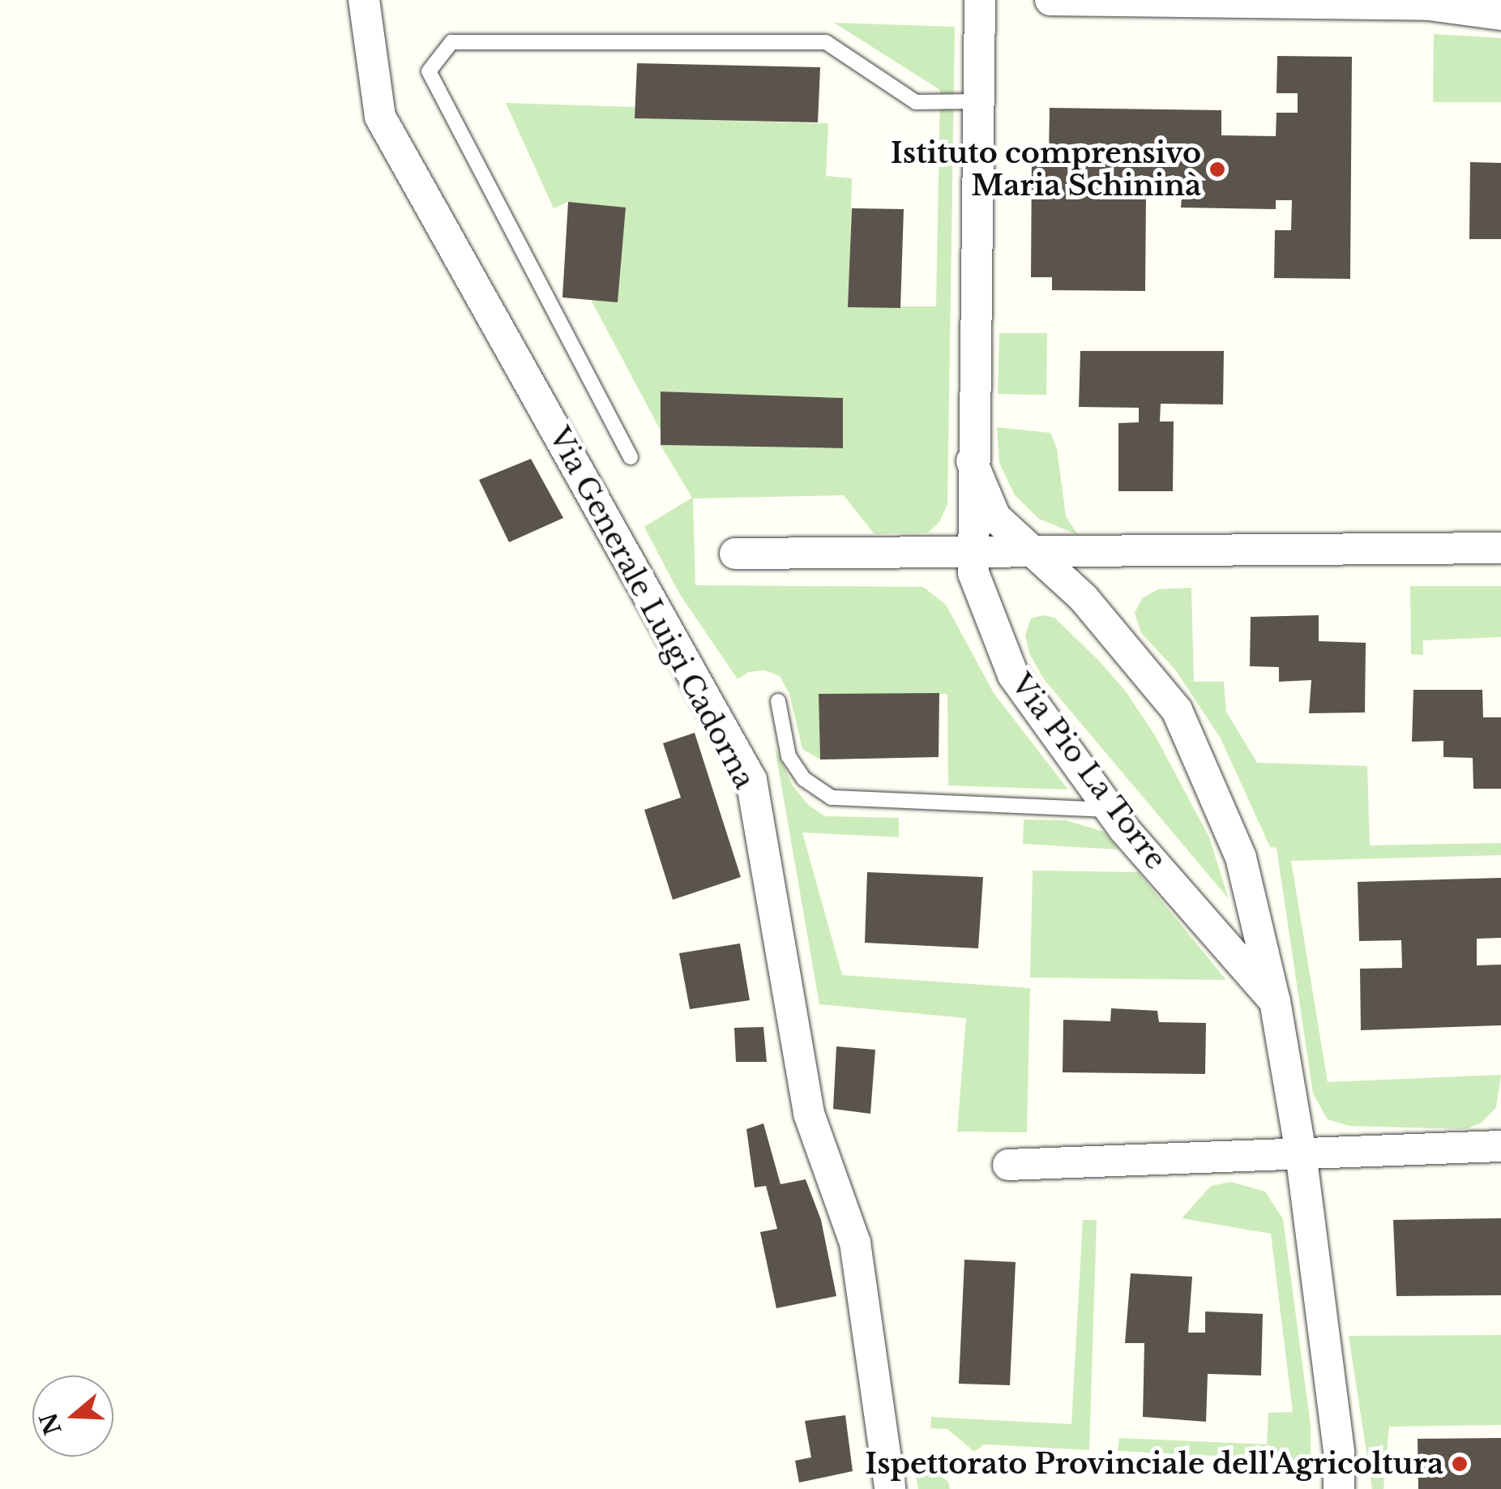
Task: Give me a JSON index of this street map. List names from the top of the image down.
{
  "streets": {
    "street": ["Via Generale Luigi Cadorna", "Via Pio La Torre"]
  },
  "places": ["Istituto comprensivo Maria Schininà", "Ispettorato Provinciale dell'Agricoltura"],
  "north": "left"
}
